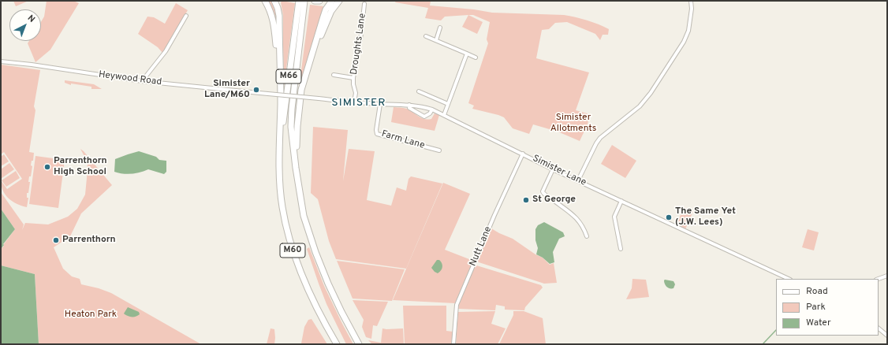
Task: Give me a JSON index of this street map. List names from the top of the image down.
{
  "streets": {
    "highway": ["M66", "M60"],
    "street": [
      "Droughts Lane",
      "Heywood Road",
      "Farm Lane",
      "Simister Lane",
      "Nutt Lane"
    ]
  },
  "crossings": [
    ["Droughts Lane", "Simister Lane"],
    ["M66", "M60"],
    ["Heywood Road", "Simister Lane"],
    ["Farm Lane", "Simister Lane"],
    ["Simister Lane", "Nutt Lane"]
  ],
  "districts": ["SIMISTER"],
  "parks": ["Simister Allotments", "Heaton Park"],
  "places": [
    "Simister Lane/M60",
    "Parrenthorn High School",
    "St George",
    "The Same Yet (J.W. Lees)",
    "Parrenthorn"
  ],
  "legend": ["Road", "Park", "Water"],
  "north": "top right"
}
